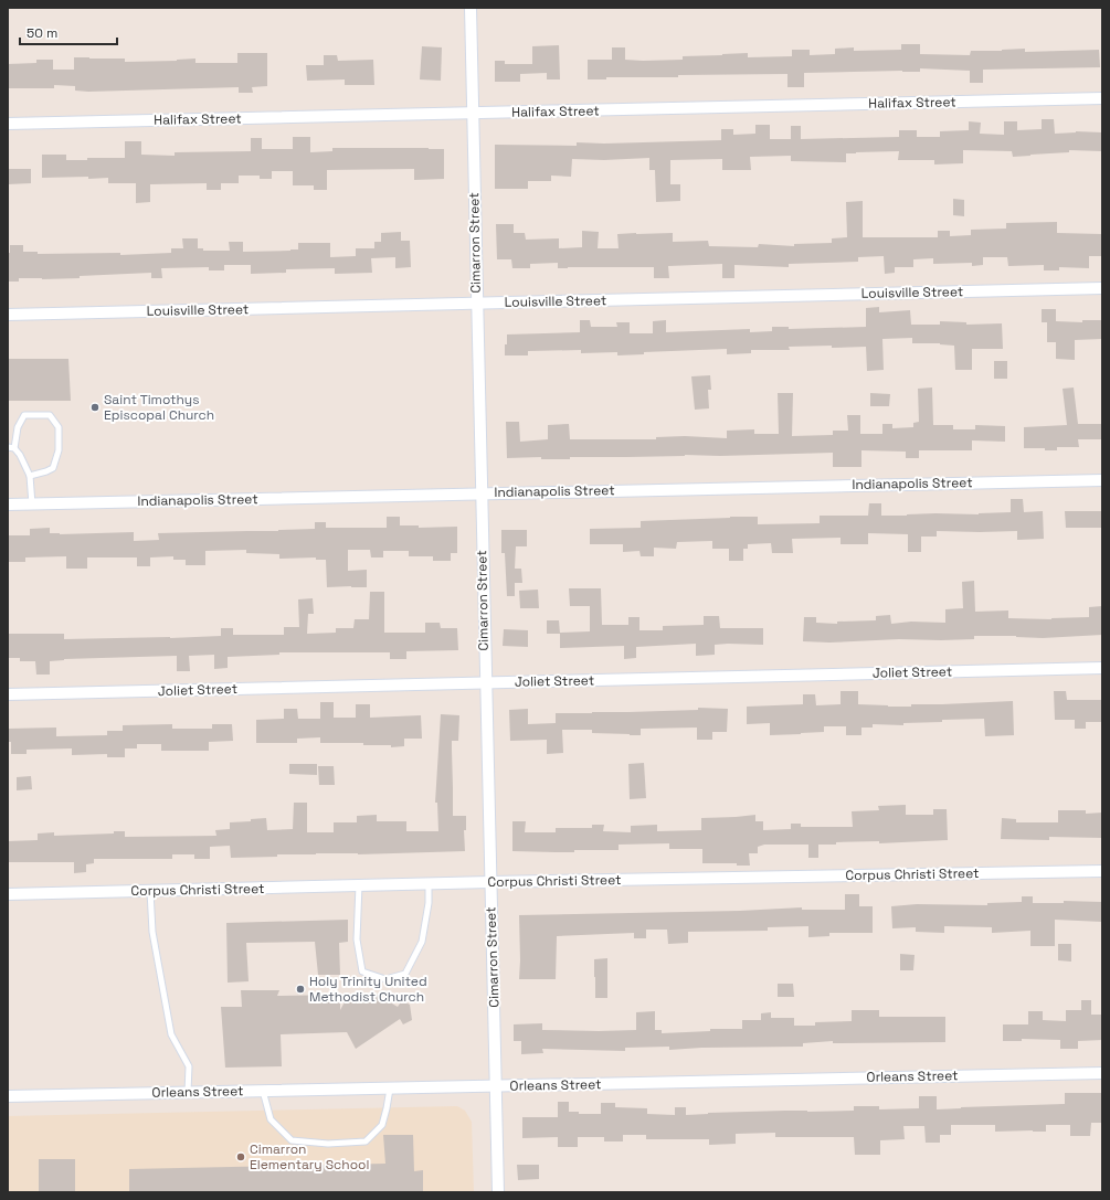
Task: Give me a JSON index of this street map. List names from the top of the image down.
{
  "streets": {
    "street": [
      "Halifax Street",
      "Cimarron Street",
      "Louisville Street",
      "Indianapolis Street",
      "Joliet Street",
      "Corpus Christi Street",
      "Orleans Street"
    ]
  },
  "crossings": [
    ["Halifax Street", "Cimarron Street"],
    ["Cimarron Street", "Louisville Street"],
    ["Cimarron Street", "Indianapolis Street"],
    ["Cimarron Street", "Joliet Street"],
    ["Cimarron Street", "Corpus Christi Street"],
    ["Cimarron Street", "Orleans Street"]
  ],
  "places": ["Saint Timothys Episcopal Church", "Holy Trinity United Methodist Church", "Cimarron Elementary School"],
  "scale_bar": "50 m"
}
